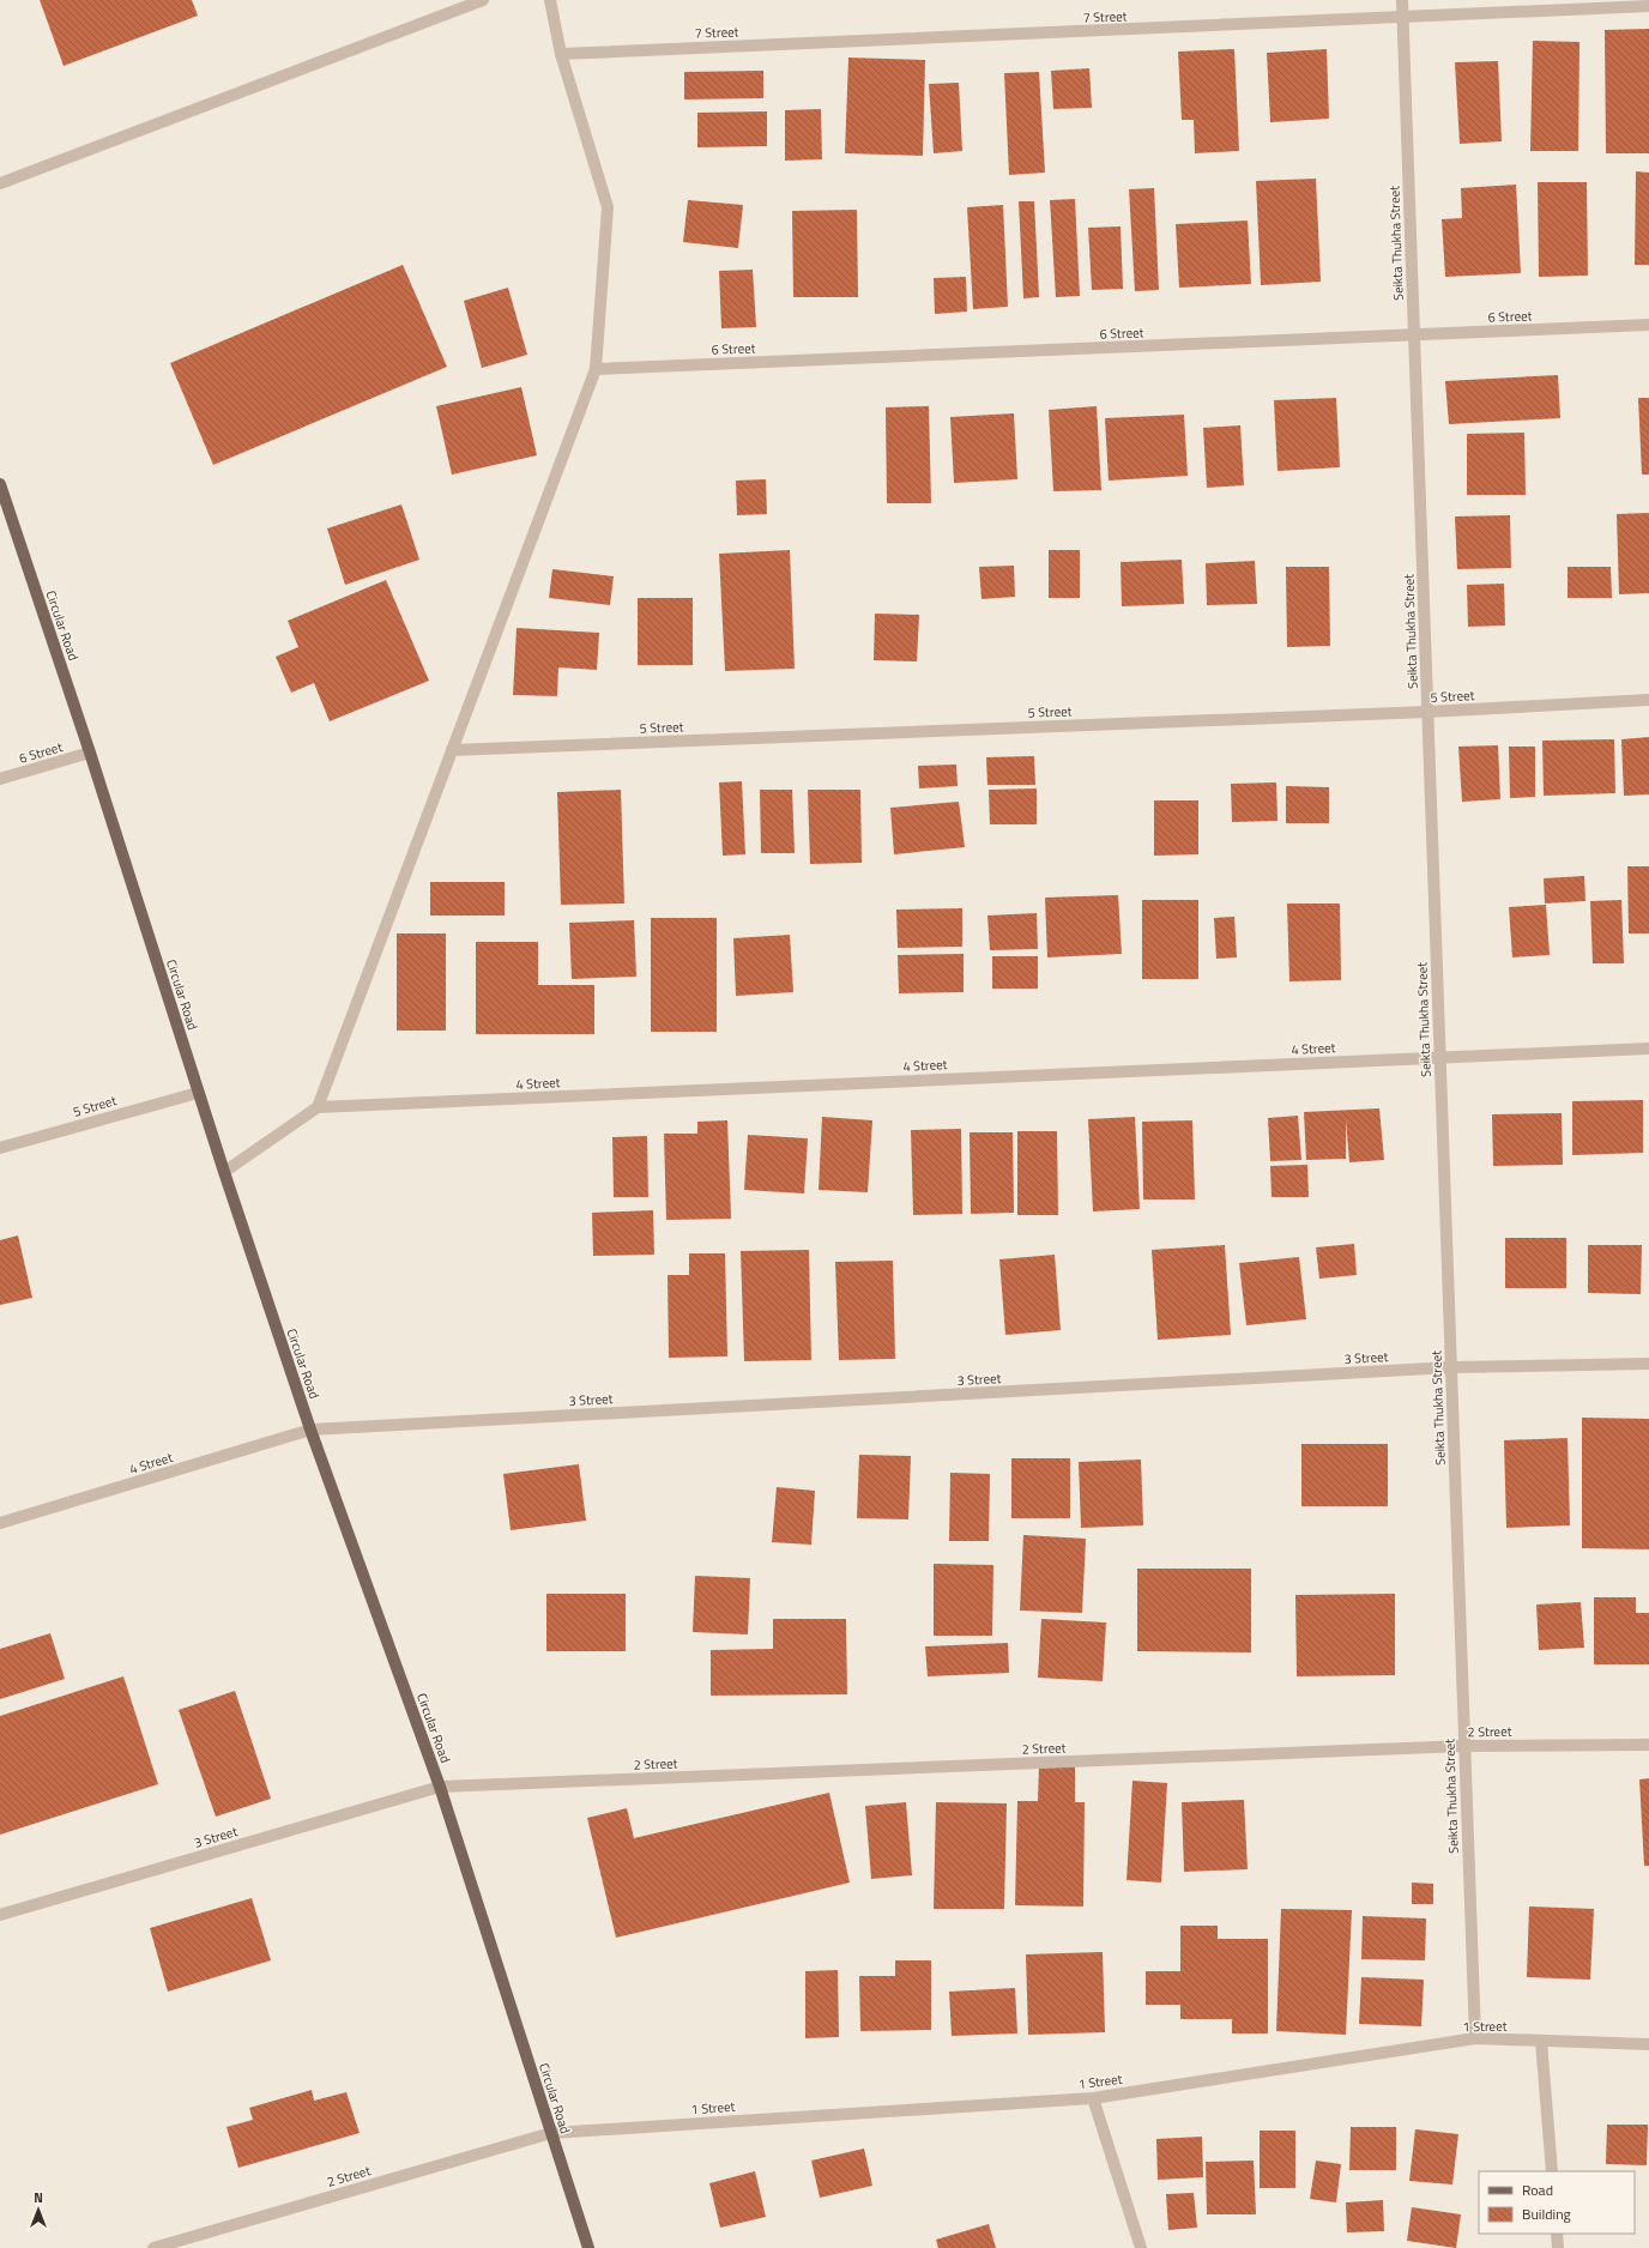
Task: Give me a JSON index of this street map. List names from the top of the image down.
{
  "streets": {
    "main road": ["Circular Road"],
    "street": [
      "7 Street",
      "Seikta Thukha Street",
      "6 Street",
      "5 Street",
      "4 Street",
      "3 Street",
      "2 Street",
      "1 Street"
    ]
  },
  "crossings": [
    ["7 Street", "Seikta Thukha Street"],
    ["Seikta Thukha Street", "6 Street"],
    ["Seikta Thukha Street", "5 Street"],
    ["Seikta Thukha Street", "4 Street"],
    ["Seikta Thukha Street", "3 Street"],
    ["Seikta Thukha Street", "2 Street"],
    ["Seikta Thukha Street", "1 Street"],
    ["6 Street", "Circular Road"],
    ["Circular Road", "5 Street"],
    ["Circular Road", "4 Street"],
    ["Circular Road", "3 Street"],
    ["Circular Road", "2 Street"],
    ["Circular Road", "1 Street"],
    ["4 Street", "3 Street"],
    ["3 Street", "2 Street"],
    ["2 Street", "1 Street"]
  ],
  "legend": ["Road", "Building"],
  "north": "top"
}
